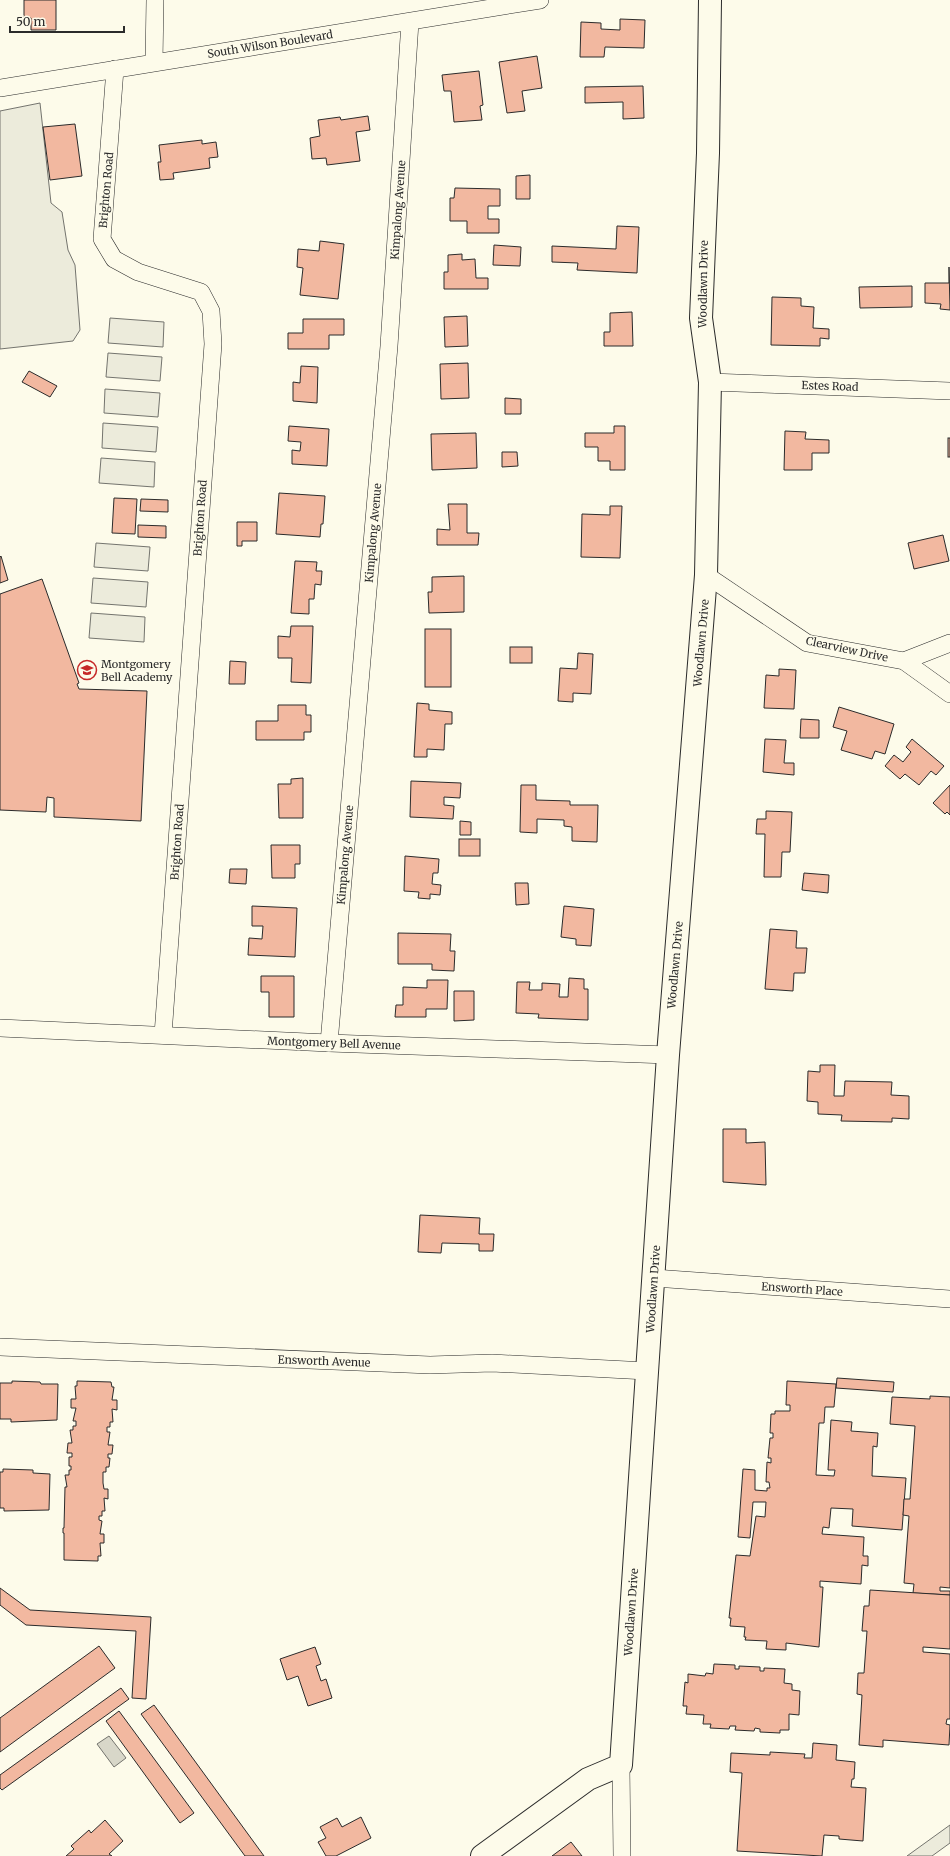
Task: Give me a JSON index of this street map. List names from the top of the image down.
{
  "streets": {
    "main road": ["Woodlawn Drive"],
    "street": [
      "South Wilson Boulevard",
      "Brighton Road",
      "Kimpalong Avenue",
      "Estes Road",
      "Clearview Drive",
      "Montgomery Bell Avenue",
      "Ensworth Place",
      "Ensworth Avenue"
    ]
  },
  "crossings": [
    ["South Wilson Boulevard", "Brighton Road"],
    ["South Wilson Boulevard", "Kimpalong Avenue"],
    ["Brighton Road", "Montgomery Bell Avenue"],
    ["Kimpalong Avenue", "Montgomery Bell Avenue"],
    ["Woodlawn Drive", "Estes Road"],
    ["Woodlawn Drive", "Clearview Drive"],
    ["Woodlawn Drive", "Montgomery Bell Avenue"],
    ["Woodlawn Drive", "Ensworth Place"],
    ["Woodlawn Drive", "Ensworth Avenue"]
  ],
  "places": {
    "school or university": ["Montgomery Bell Academy"]
  },
  "scale_bar": "50 m"
}
